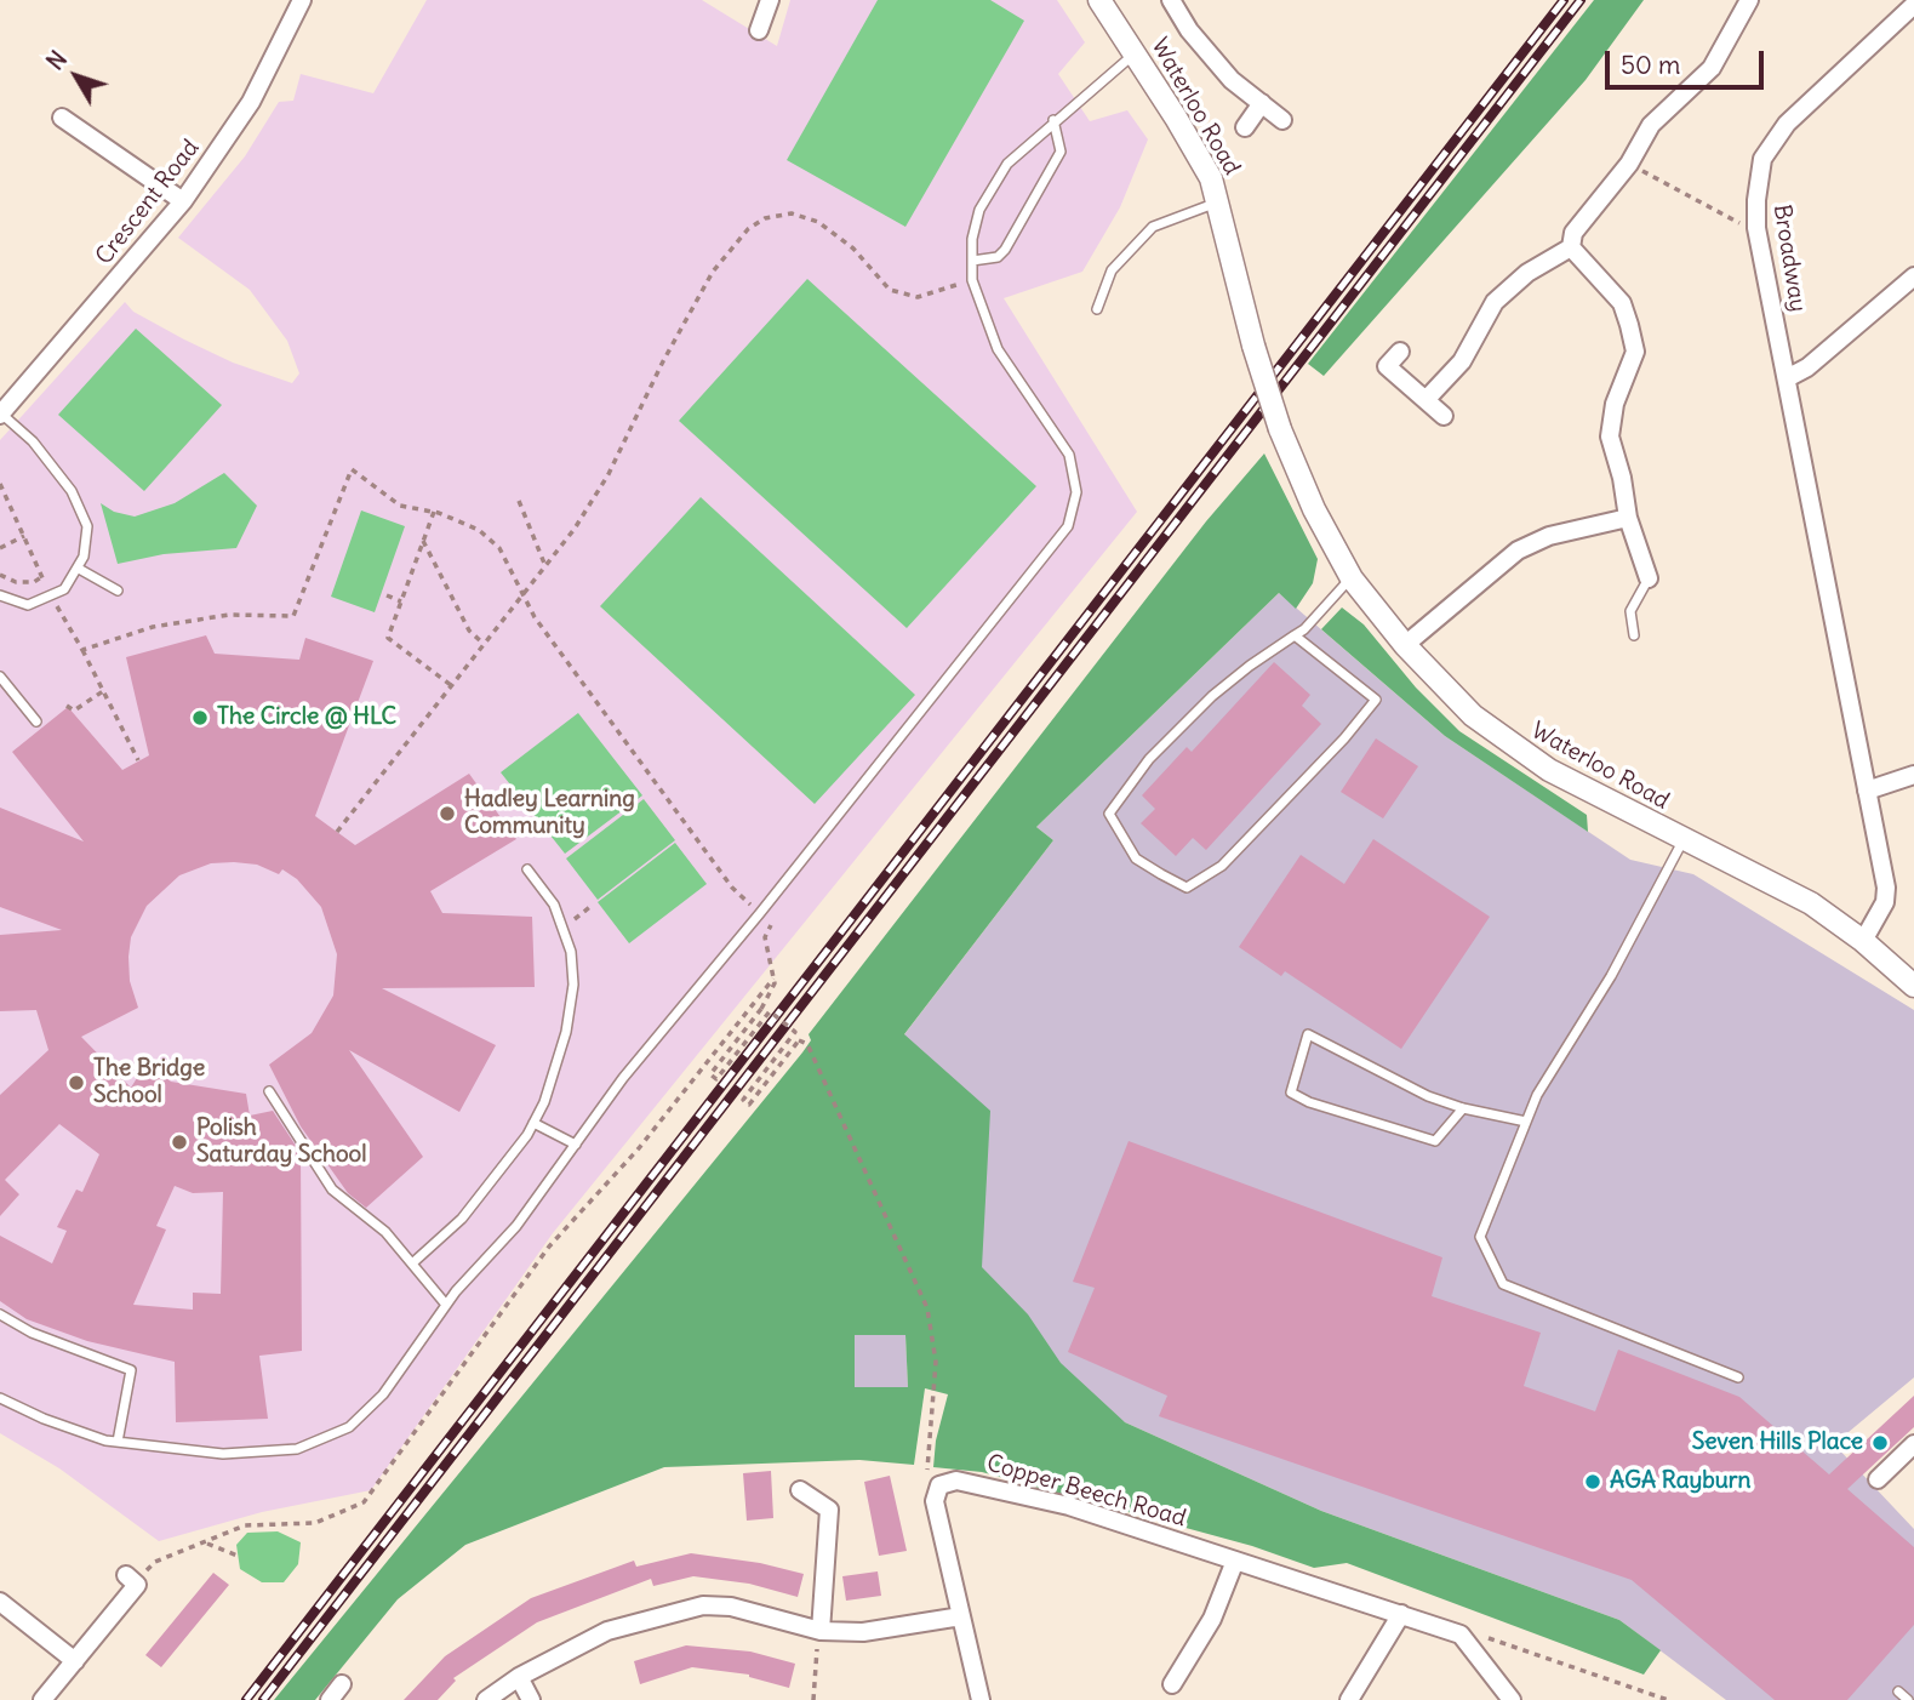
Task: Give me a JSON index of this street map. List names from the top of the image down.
{
  "streets": {
    "street": [
      "Waterloo Road",
      "Crescent Road",
      "Broadway",
      "Copper Beech Road"
    ]
  },
  "crossings": [
    ["Waterloo Road", "Broadway"]
  ],
  "places": [
    "The Circle @ HLC",
    "Hadley Learning Community",
    "The Bridge School",
    "Polish Saturday School",
    "Seven Hills Place",
    "AGA Rayburn"
  ],
  "scale_bar": "50 m",
  "north": "top left"
}
